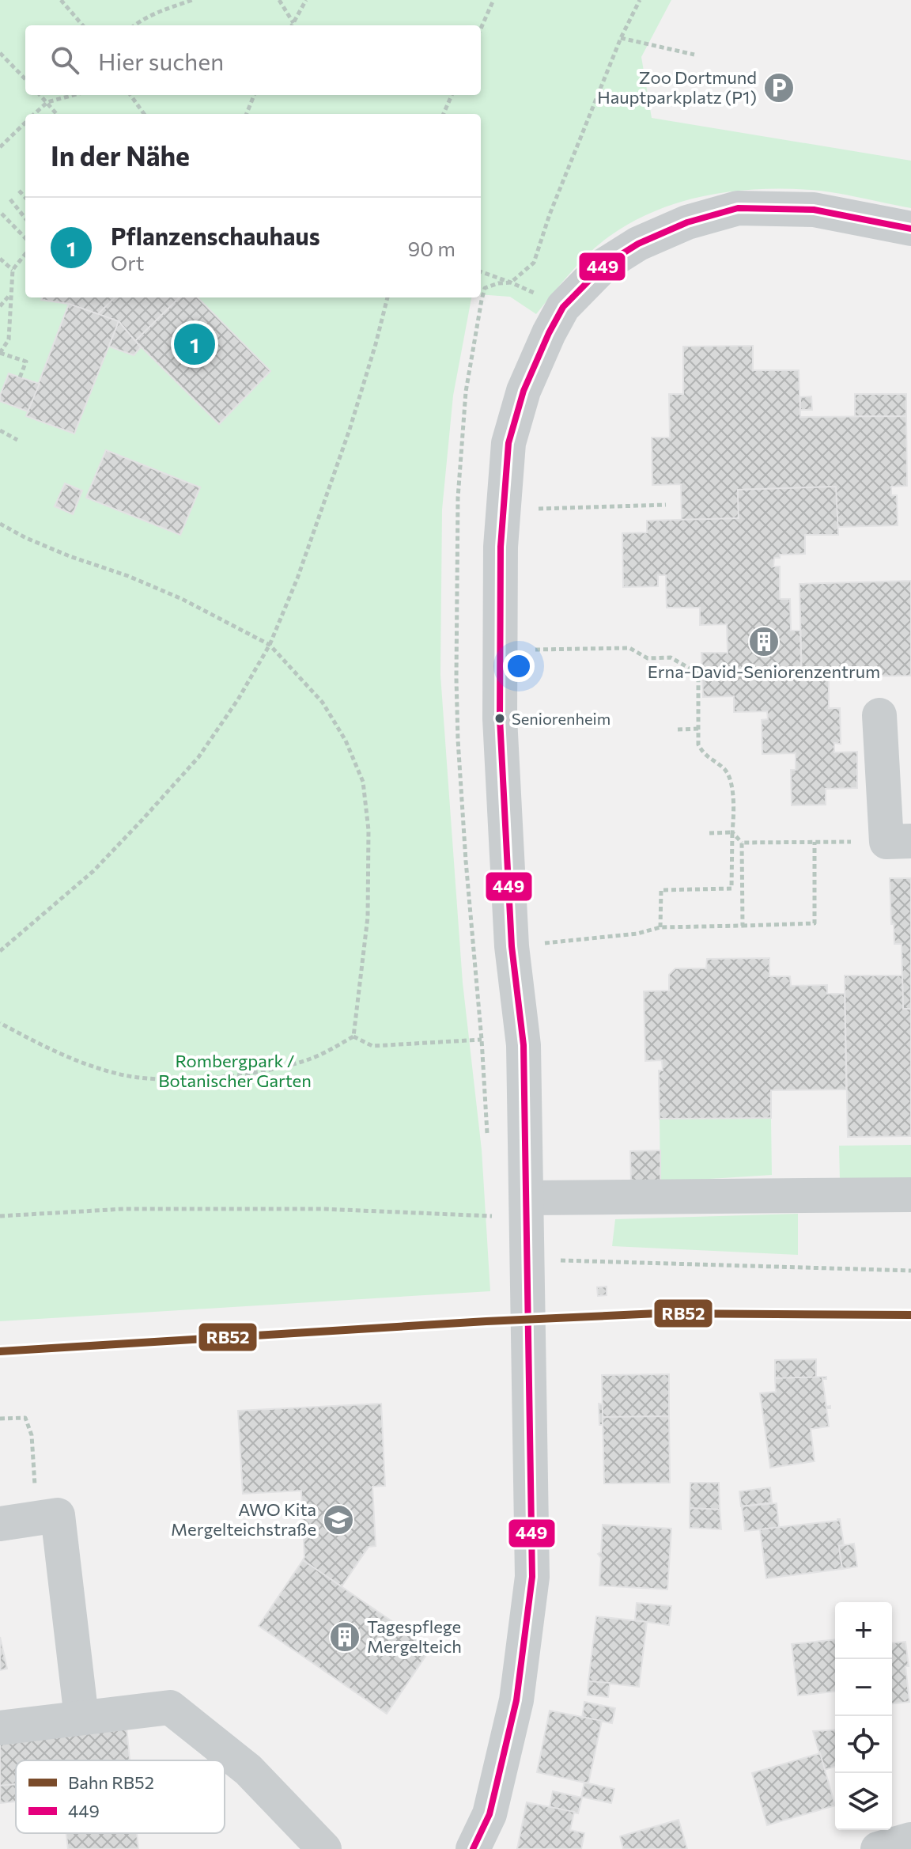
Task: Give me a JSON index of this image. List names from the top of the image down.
{
  "parks": ["Rombergpark / Botanischer Garten"],
  "places": {
    "parking": ["Zoo Dortmund Hauptparkplatz (P1)"],
    "building": ["Erna-David-Seniorenzentrum", "Tagespflege Mergelteich"],
    "other": ["Seniorenheim"],
    "school or university": ["AWO Kita Mergelteichstraße"]
  },
  "lines": ["transit line 449", "rail line RB52"],
  "legend": ["Bahn RB52", "449"],
  "page": {
    "search": "Hier suchen",
    "heading": "In der Nähe",
    "list": [
      {
        "mark": "1",
        "name": "Pflanzenschauhaus",
        "note": "Ort",
        "value": "90 m"
      }
    ],
    "pins": "1",
    "map_buttons": ["+", "−"]
  }
}
